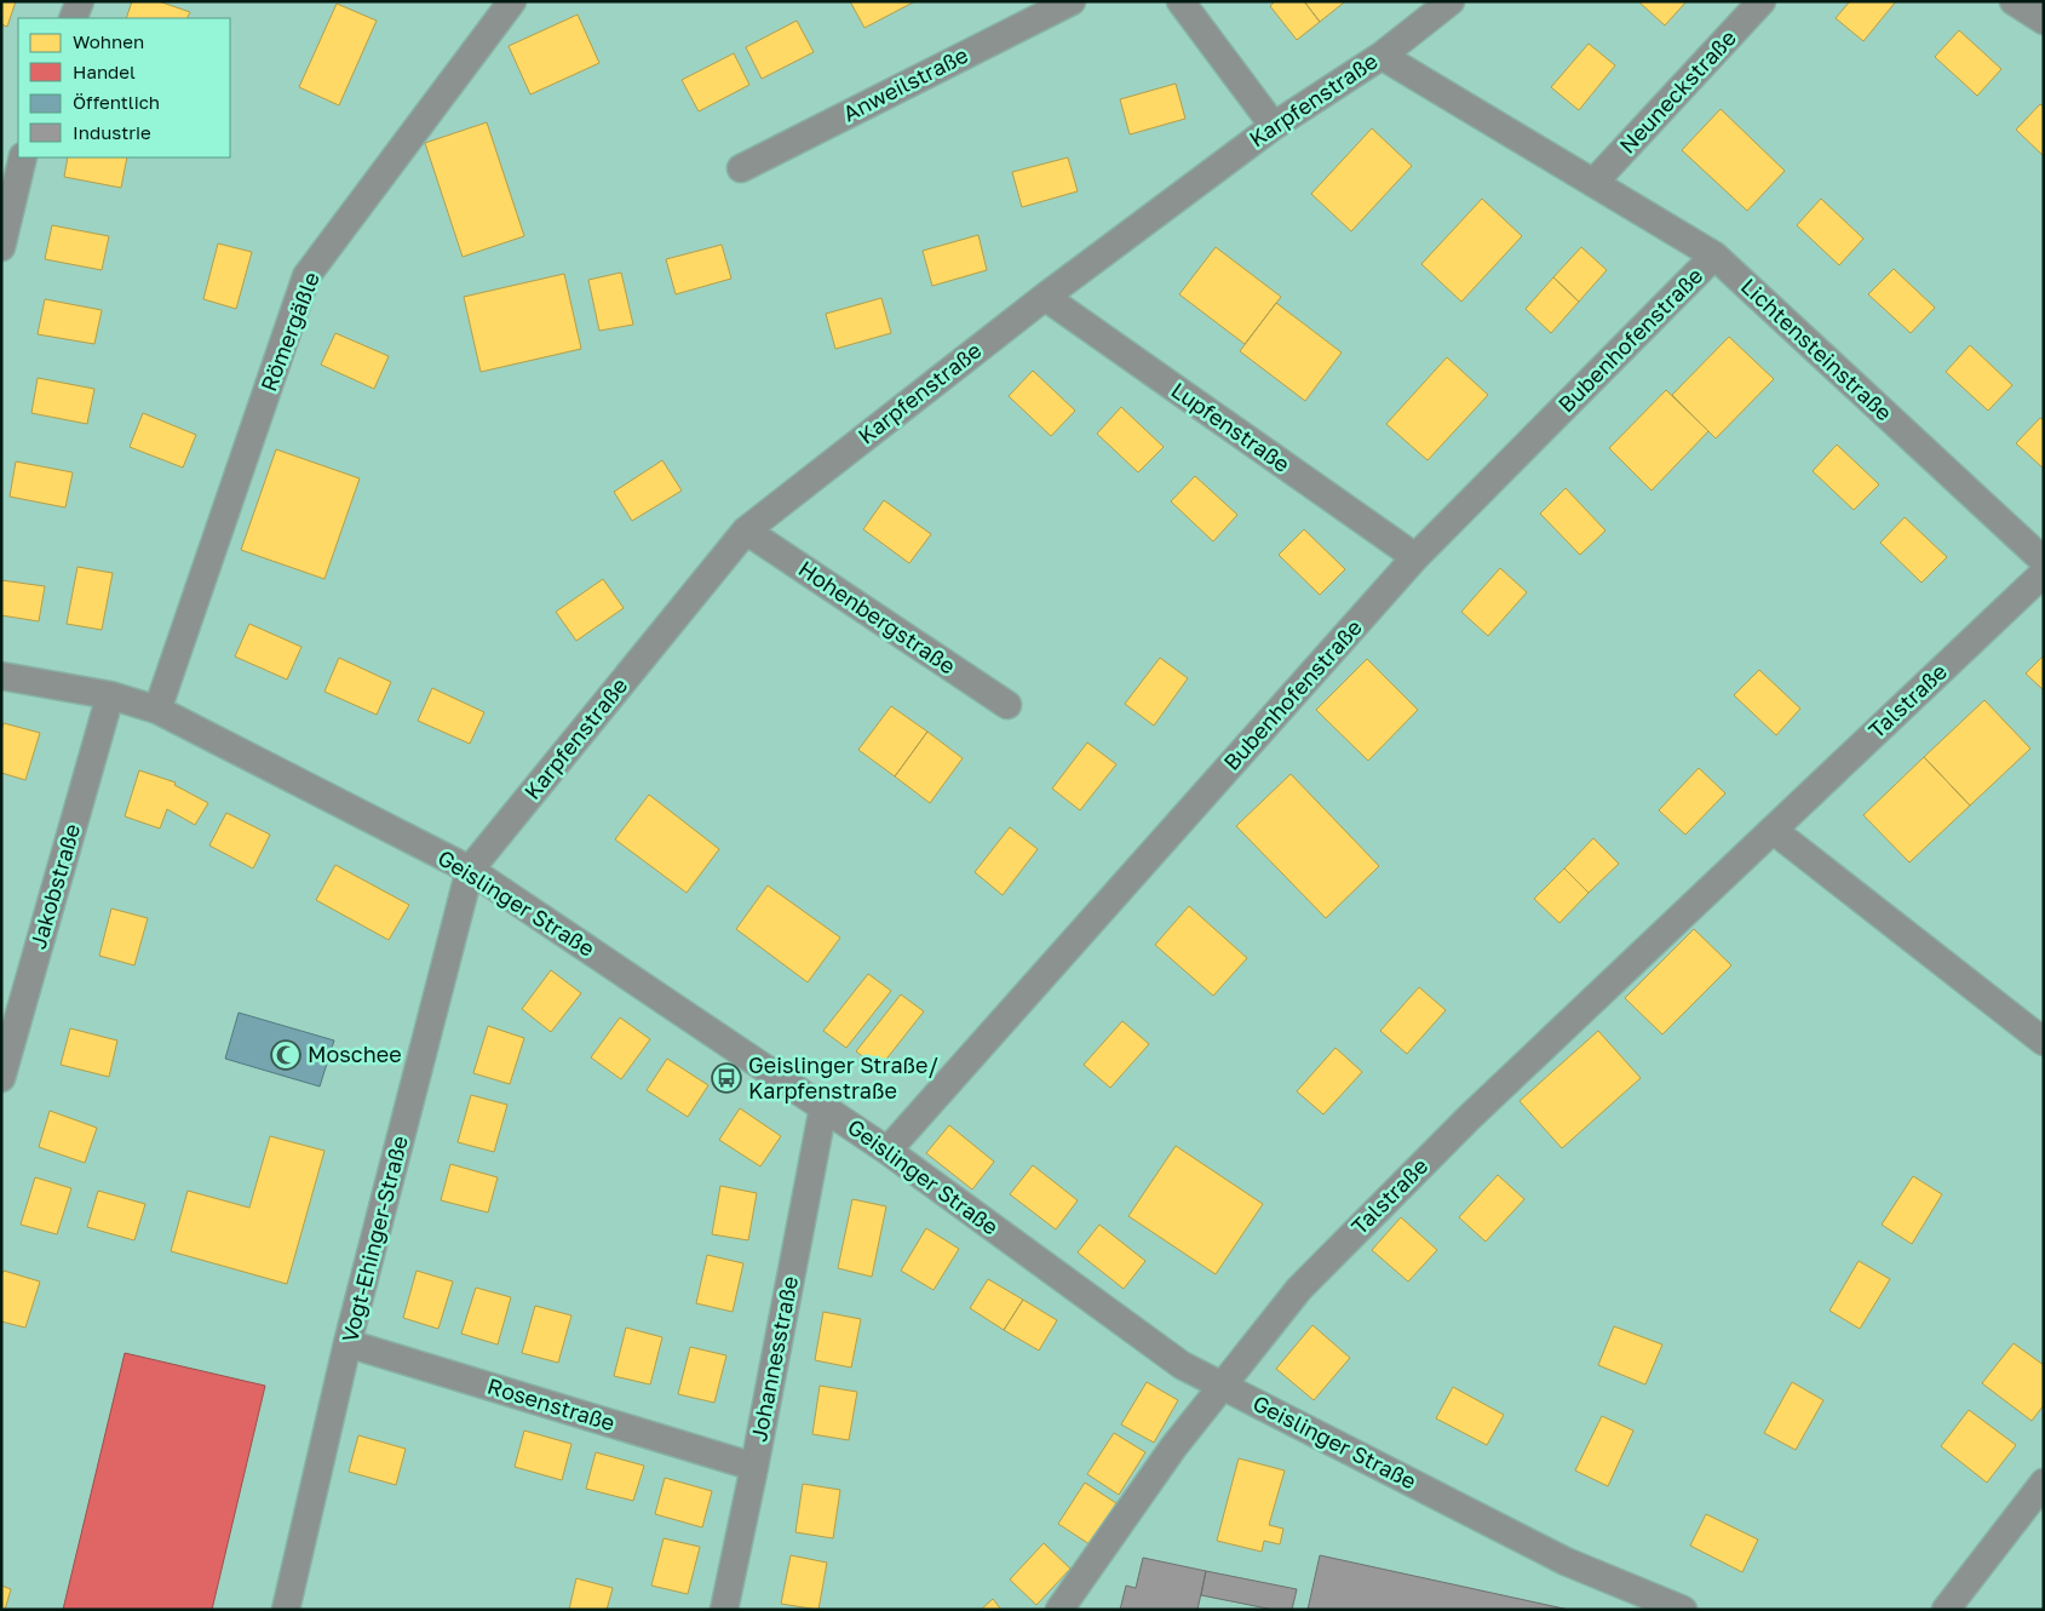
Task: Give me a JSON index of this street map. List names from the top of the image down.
{
  "streets": {
    "street": [
      "Anweilstraße",
      "Neuneckstraße",
      "Karpfenstraße",
      "Römergäßle",
      "Bubenhofenstraße",
      "Lichtensteinstraße",
      "Lupfenstraße",
      "Hohenbergstraße",
      "Talstraße",
      "Jakobstraße",
      "Geislinger Straße",
      "Vogt-Ehinger-Straße",
      "Johannesstraße",
      "Rosenstraße"
    ]
  },
  "crossings": [
    ["Neuneckstraße", "Lichtensteinstraße"],
    ["Karpfenstraße", "Lichtensteinstraße"],
    ["Karpfenstraße", "Lupfenstraße"],
    ["Karpfenstraße", "Hohenbergstraße"],
    ["Karpfenstraße", "Geislinger Straße"],
    ["Karpfenstraße", "Vogt-Ehinger-Straße"],
    ["Römergäßle", "Geislinger Straße"],
    ["Bubenhofenstraße", "Lichtensteinstraße"],
    ["Bubenhofenstraße", "Lupfenstraße"],
    ["Bubenhofenstraße", "Geislinger Straße"],
    ["Talstraße", "Geislinger Straße"],
    ["Jakobstraße", "Geislinger Straße"],
    ["Geislinger Straße", "Vogt-Ehinger-Straße"],
    ["Geislinger Straße", "Johannesstraße"],
    ["Vogt-Ehinger-Straße", "Rosenstraße"],
    ["Johannesstraße", "Rosenstraße"]
  ],
  "places": {
    "mosque": ["Moschee"],
    "bus stop": ["Geislinger Straße/ Karpfenstraße"]
  },
  "legend": [
    "Wohnen",
    "Handel",
    "Öffentlich",
    "Industrie"
  ]
}
